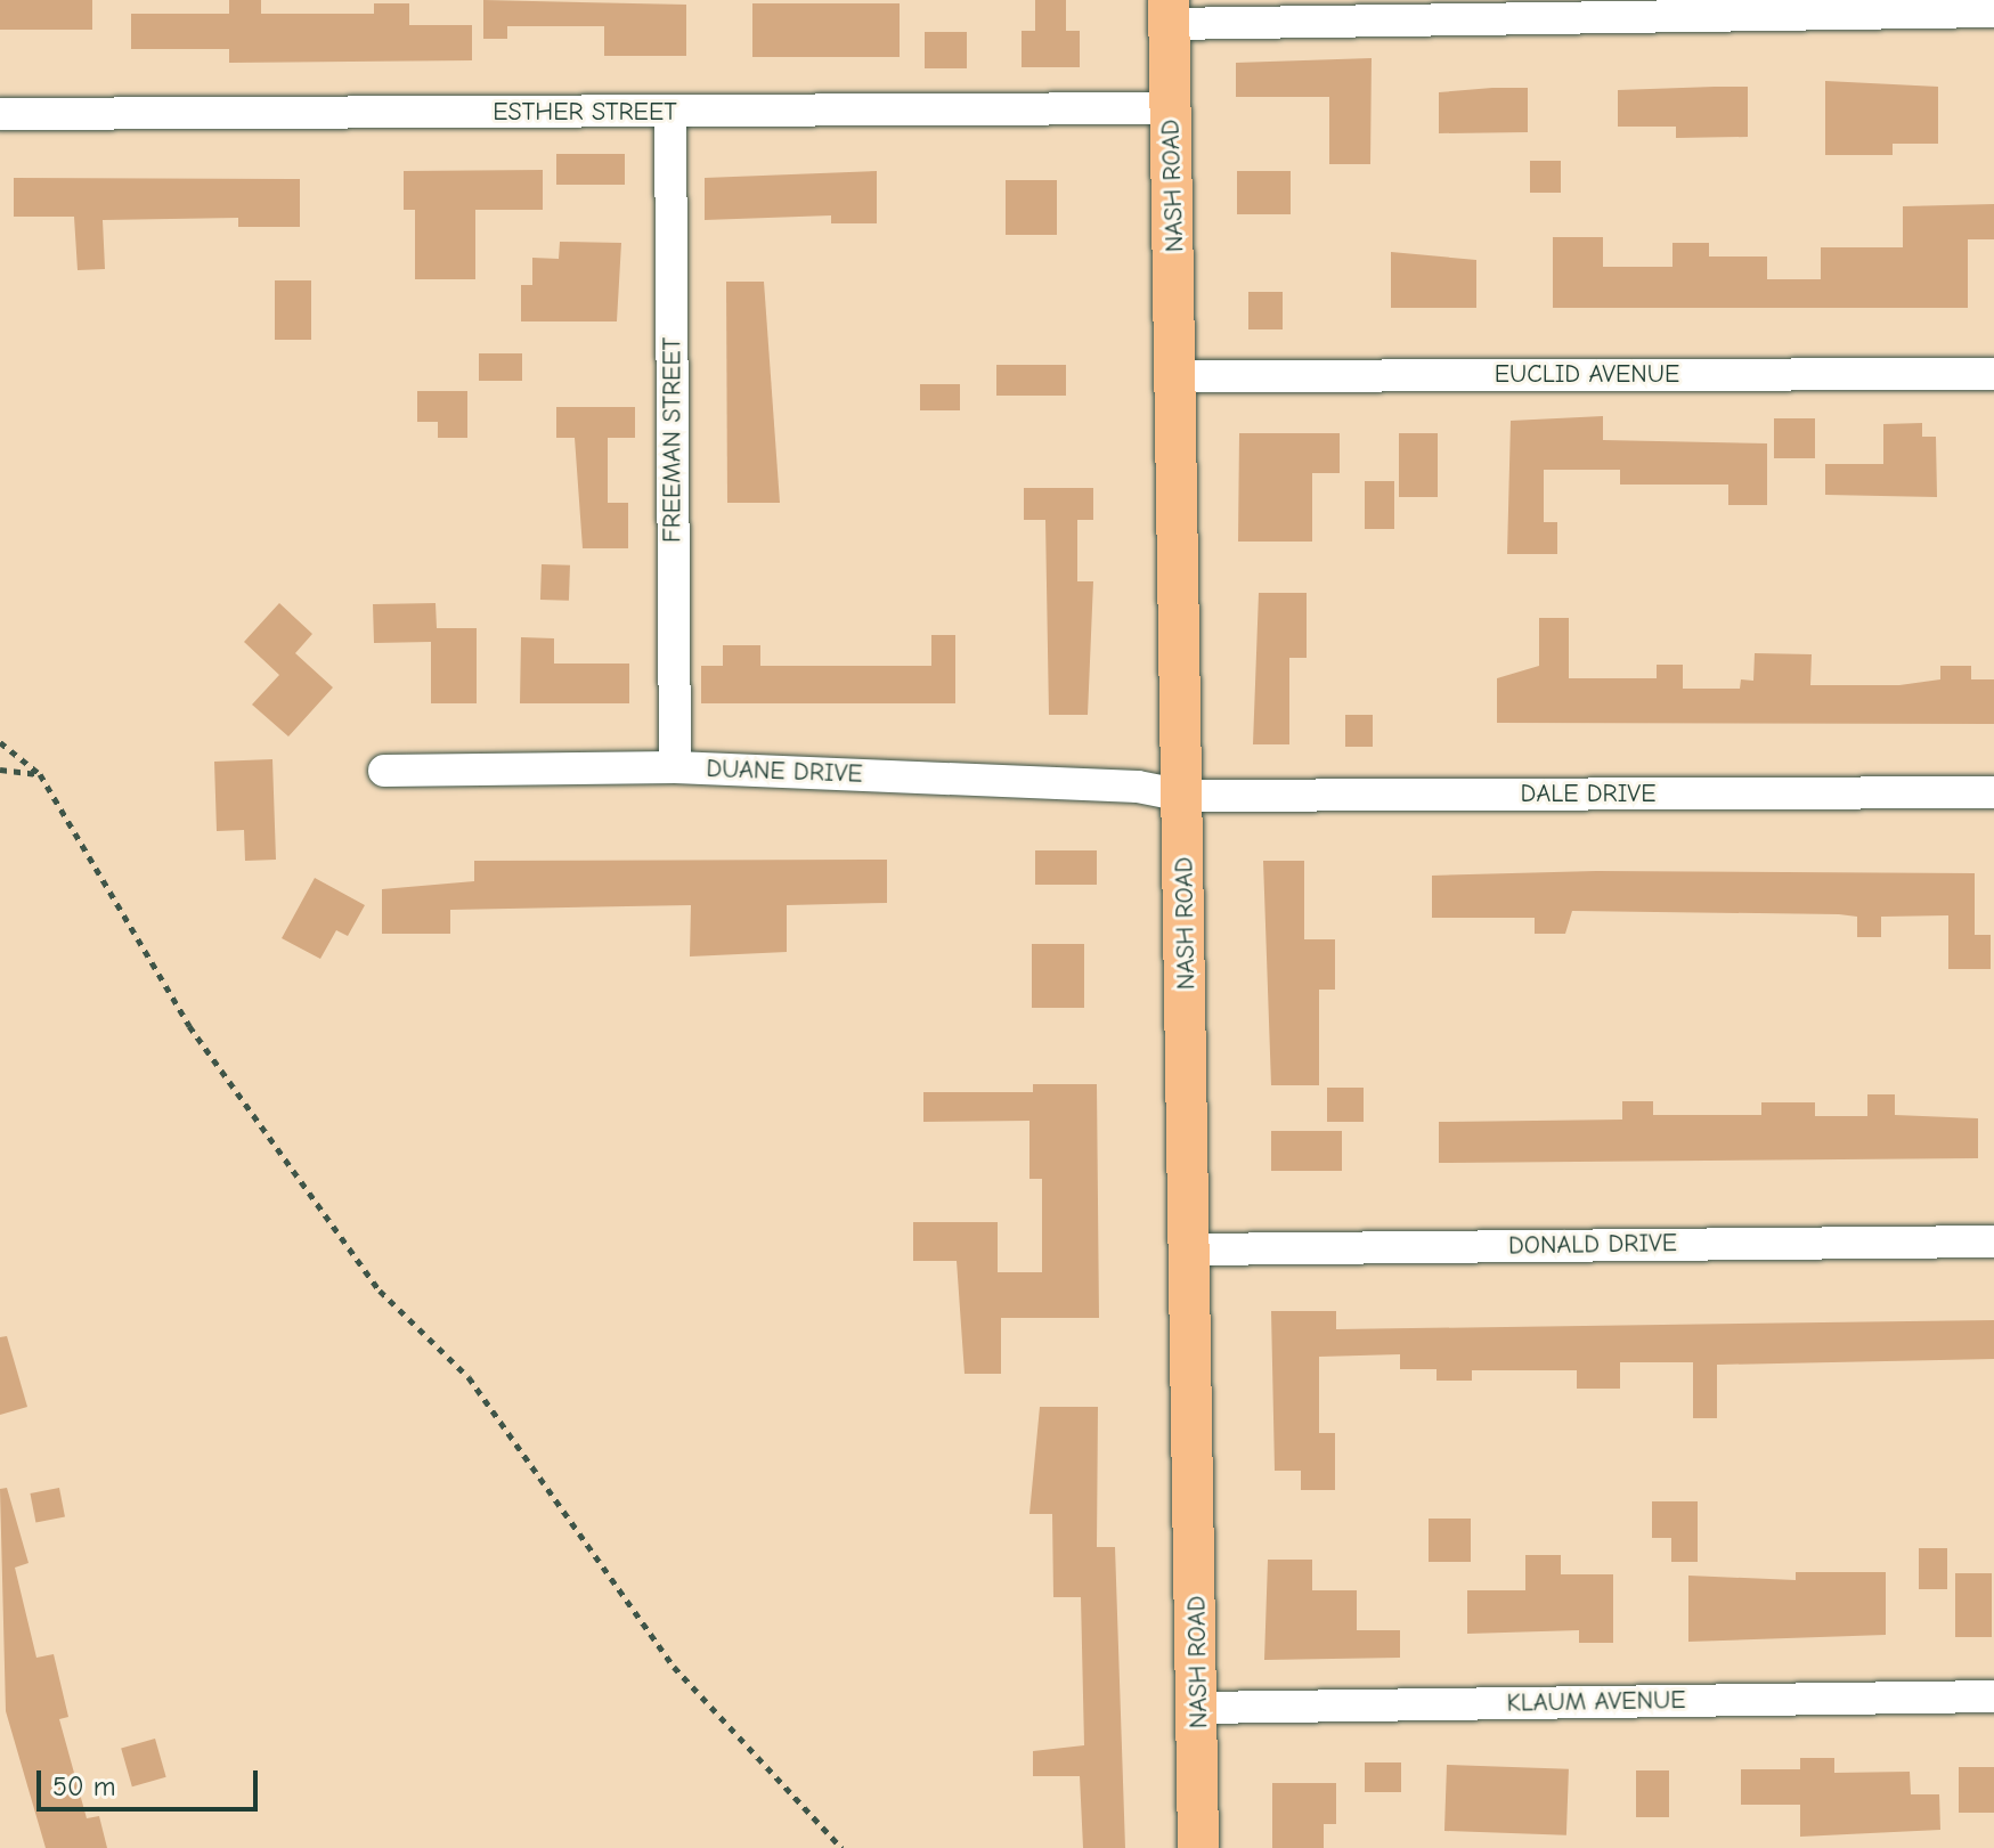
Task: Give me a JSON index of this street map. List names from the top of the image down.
{
  "streets": {
    "main road": ["NASH ROAD"],
    "street": [
      "ESTHER STREET",
      "EUCLID AVENUE",
      "FREEMAN STREET",
      "DUANE DRIVE",
      "DALE DRIVE",
      "DONALD DRIVE",
      "KLAUM AVENUE"
    ]
  },
  "crossings": [
    ["ESTHER STREET", "NASH ROAD"],
    ["ESTHER STREET", "FREEMAN STREET"],
    ["NASH ROAD", "EUCLID AVENUE"],
    ["NASH ROAD", "DUANE DRIVE"],
    ["NASH ROAD", "DALE DRIVE"],
    ["NASH ROAD", "DONALD DRIVE"],
    ["NASH ROAD", "KLAUM AVENUE"],
    ["FREEMAN STREET", "DUANE DRIVE"],
    ["DUANE DRIVE", "DALE DRIVE"]
  ],
  "scale_bar": "50 m"
}
